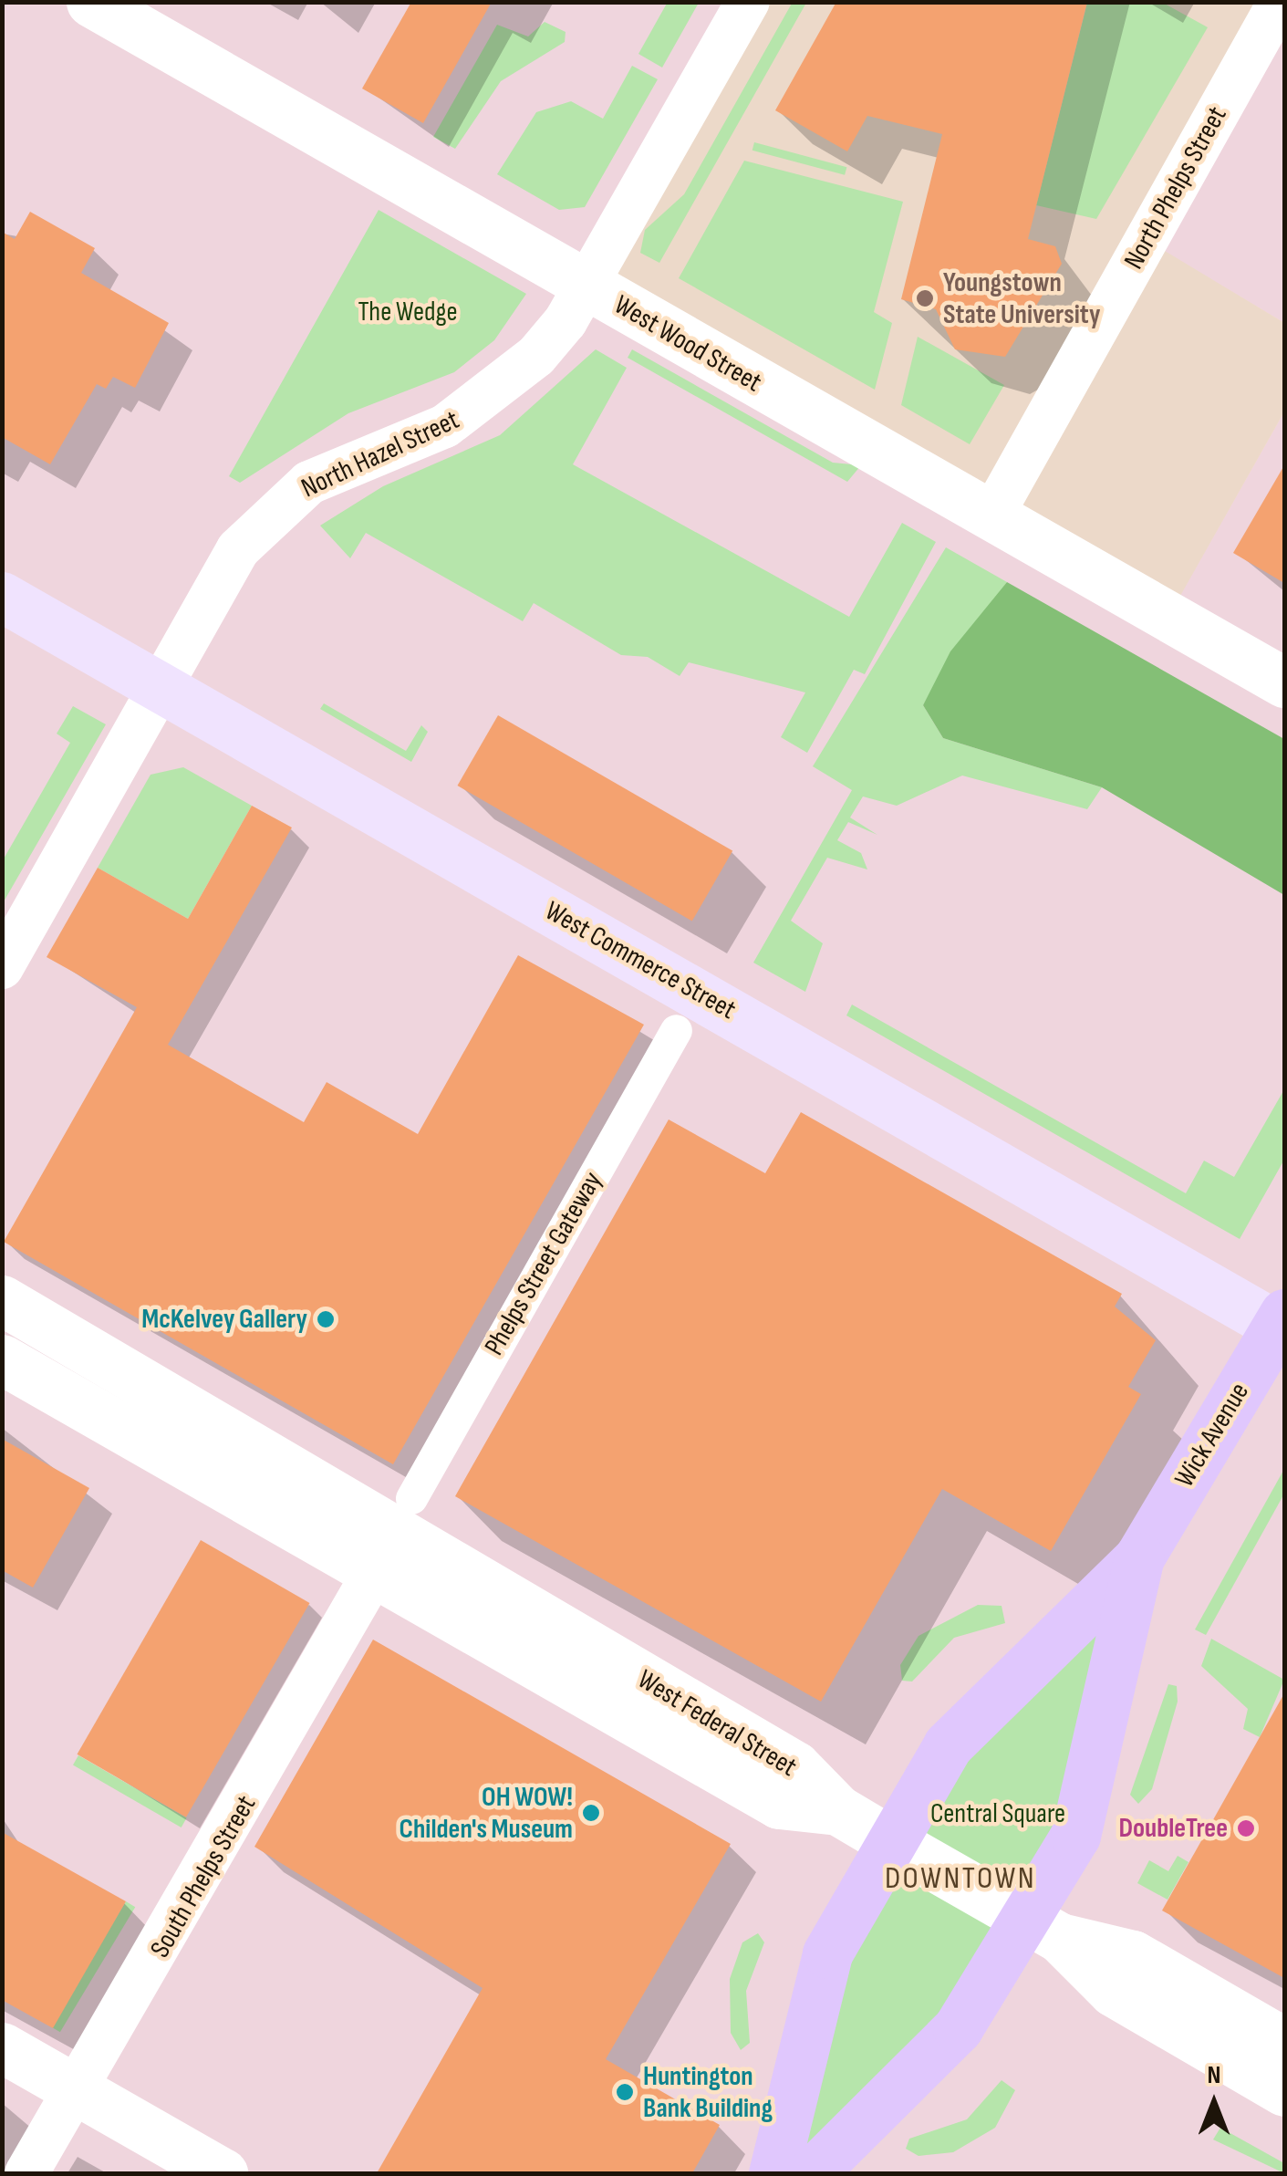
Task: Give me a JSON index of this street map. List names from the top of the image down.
{
  "streets": {
    "main road": ["West Commerce Street", "Wick Avenue"],
    "street": [
      "North Phelps Street",
      "West Wood Street",
      "North Hazel Street",
      "Phelps Street Gateway",
      "West Federal Street",
      "South Phelps Street"
    ]
  },
  "crossings": [
    ["North Phelps Street", "West Wood Street"],
    ["West Wood Street", "North Hazel Street"],
    ["North Hazel Street", "West Commerce Street"],
    ["West Commerce Street", "Wick Avenue"],
    ["Phelps Street Gateway", "West Federal Street"],
    ["Phelps Street Gateway", "South Phelps Street"],
    ["West Federal Street", "South Phelps Street"]
  ],
  "districts": ["DOWNTOWN"],
  "parks": ["The Wedge", "Central Square"],
  "places": [
    "Youngstown State University",
    "McKelvey Gallery",
    "OH WOW! Childen's Museum",
    "DoubleTree",
    "Huntington Bank Building"
  ],
  "north": "top"
}
